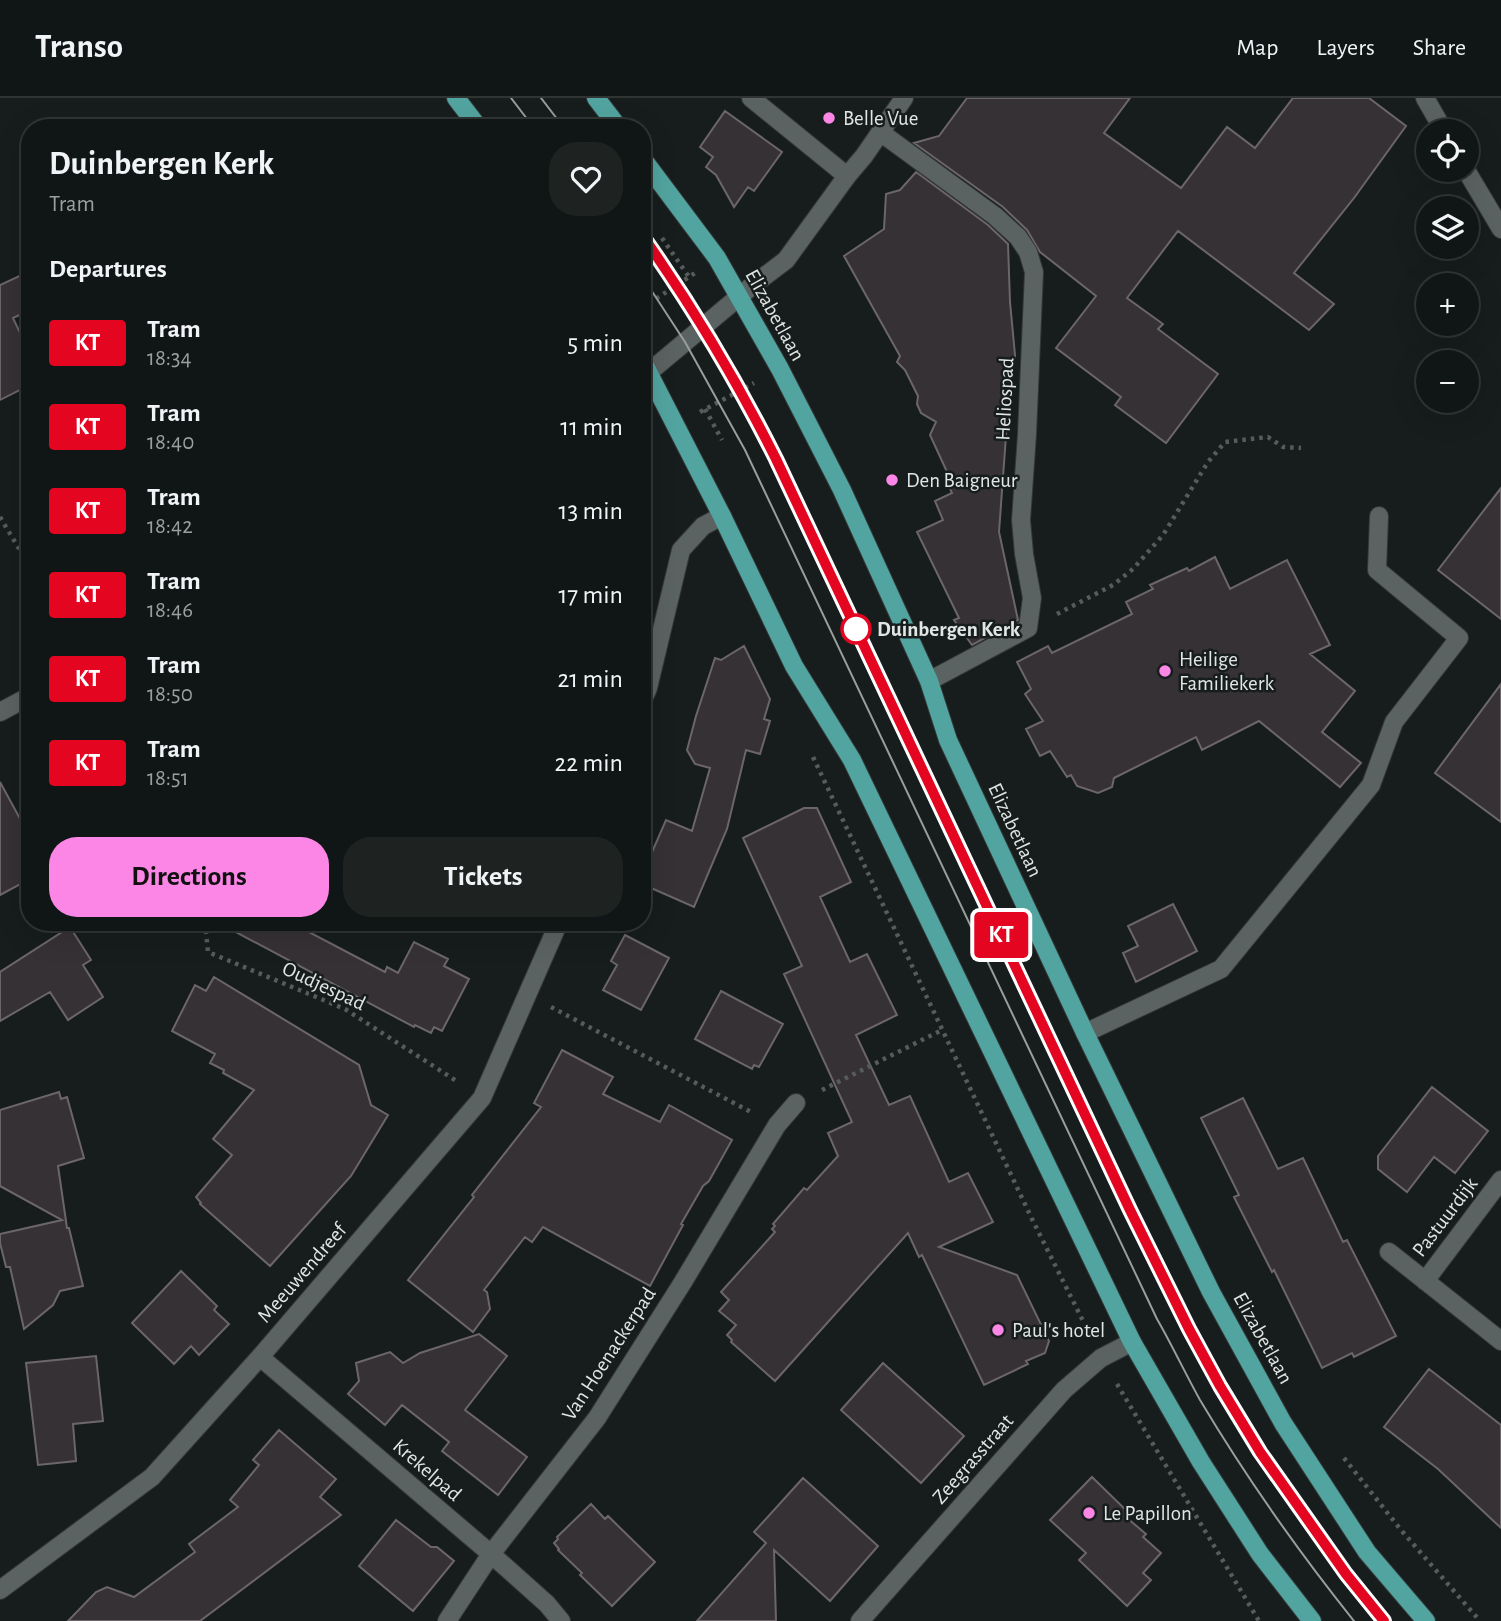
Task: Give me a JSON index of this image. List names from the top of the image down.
{
  "streets": {
    "main road": ["Elizabetlaan"],
    "street": [
      "Heliospad",
      "Pastuurdijk",
      "Meeuwendreef",
      "Van Hoenackerpad",
      "Zeegrasstraat",
      "Krekelpad"
    ],
    "path": ["Oudjespad"]
  },
  "crossings": [
    ["Oudjespad", "Meeuwendreef"],
    ["Meeuwendreef", "Krekelpad"],
    ["Van Hoenackerpad", "Krekelpad"]
  ],
  "places": [
    "Belle Vue",
    "Den Baigneur",
    "Duinbergen Kerk",
    "Heilige Familiekerk",
    "Paul's hotel",
    "Le Papillon"
  ],
  "lines": ["tram line KT"],
  "page": {
    "header": "Transo",
    "nav": ["Map", "Layers", "Share"],
    "on_map": "KT",
    "map_buttons": ["+", "−"],
    "heading": [
      ["Duinbergen Kerk", "Tram"],
      "Departures"
    ],
    "list": [
      {
        "mark": "KT",
        "name": "Tram",
        "note": "18:34",
        "value": "5 min"
      },
      {
        "mark": "KT",
        "name": "Tram",
        "note": "18:40",
        "value": "11 min"
      },
      {
        "mark": "KT",
        "name": "Tram",
        "note": "18:42",
        "value": "13 min"
      },
      {
        "mark": "KT",
        "name": "Tram",
        "note": "18:46",
        "value": "17 min"
      },
      {
        "mark": "KT",
        "name": "Tram",
        "note": "18:50",
        "value": "21 min"
      },
      {
        "mark": "KT",
        "name": "Tram",
        "note": "18:51",
        "value": "22 min"
      }
    ],
    "buttons": ["Directions", "Tickets"]
  }
}
